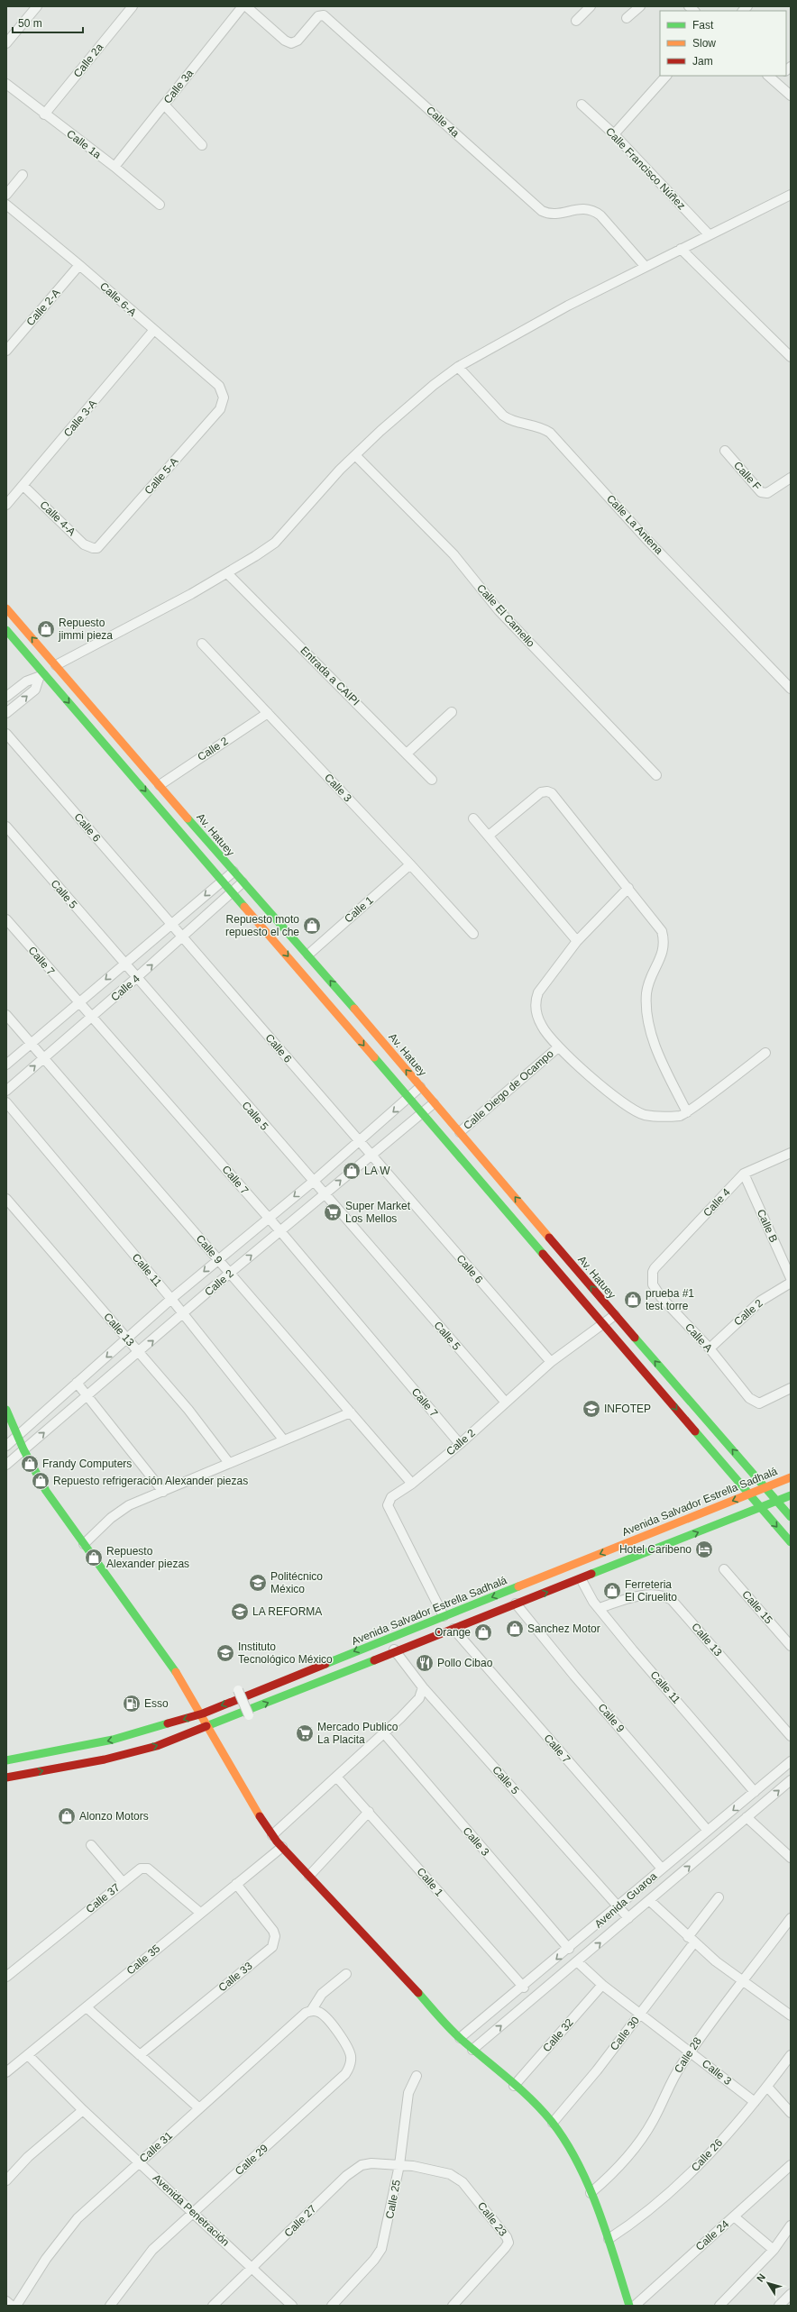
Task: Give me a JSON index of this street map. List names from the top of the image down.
{
  "streets": {
    "main road": ["Av. Hatuey", "Avenida Salvador Estrella Sadhalá"],
    "street": [
      "Calle 2a",
      "Calle 3a",
      "Calle 4a",
      "Calle 1a",
      "Calle Francisco Núñez",
      "Calle 6-A",
      "Calle 2-A",
      "Calle 3-A",
      "Calle 5-A",
      "Calle F",
      "Calle 4-A",
      "Calle La Antena",
      "Calle El Camello",
      "Entrada a CAIPI",
      "Calle 2",
      "Calle 3",
      "Calle 6",
      "Calle 5",
      "Calle 1",
      "Calle 7",
      "Calle 4",
      "Calle Diego de Ocampo",
      "Calle B",
      "Calle 9",
      "Calle 11",
      "Calle 13",
      "Calle A",
      "Calle 15",
      "Calle 37",
      "Avenida Guaroa",
      "Calle 35",
      "Calle 33",
      "Calle 30",
      "Calle 32",
      "Calle 28",
      "Calle 31",
      "Calle 26",
      "Calle 29",
      "Calle 25",
      "Avenida Penetración",
      "Calle 23",
      "Calle 27",
      "Calle 24"
    ]
  },
  "crossings": [
    ["Calle 2a", "Calle 1a"],
    ["Calle 3a", "Calle 1a"],
    ["Calle 6-A", "Calle 2-A"],
    ["Calle 6-A", "Calle 3-A"],
    ["Calle 6-A", "Calle 5-A"],
    ["Calle 3-A", "Calle 4-A"],
    ["Calle 5-A", "Calle 4-A"],
    ["Calle 2", "Calle 3"],
    ["Calle 2", "Calle 6"],
    ["Calle 2", "Av. Hatuey"],
    ["Calle 2", "Calle 5"],
    ["Calle 2", "Calle 7"],
    ["Calle 2", "Calle 9"],
    ["Calle 2", "Calle 11"],
    ["Calle 2", "Calle 13"],
    ["Calle 2", "Calle A"],
    ["Calle 2", "Avenida Salvador Estrella Sadhalá"],
    ["Calle 3", "Calle 1"],
    ["Calle 3", "Avenida Guaroa"],
    ["Calle 3", "Calle 30"],
    ["Calle 3", "Calle 32"],
    ["Calle 3", "Calle 28"],
    ["Calle 3", "Calle 26"],
    ["Calle 6", "Calle 4"],
    ["Av. Hatuey", "Calle 1"],
    ["Av. Hatuey", "Calle 4"],
    ["Av. Hatuey", "Calle Diego de Ocampo"],
    ["Av. Hatuey", "Avenida Salvador Estrella Sadhalá"],
    ["Calle 5", "Calle 4"],
    ["Calle 5", "Avenida Salvador Estrella Sadhalá"],
    ["Calle 5", "Avenida Guaroa"],
    ["Calle 1", "Avenida Guaroa"],
    ["Calle 7", "Calle 4"],
    ["Calle 7", "Avenida Guaroa"],
    ["Calle 4", "Calle B"],
    ["Calle 4", "Calle 9"],
    ["Calle 4", "Calle A"],
    ["Calle 9", "Avenida Guaroa"],
    ["Calle 11", "Calle 13"],
    ["Calle 11", "Avenida Guaroa"],
    ["Calle 37", "Calle 35"],
    ["Calle 35", "Calle 33"],
    ["Calle 35", "Avenida Penetración"],
    ["Calle 31", "Calle 29"],
    ["Calle 31", "Avenida Penetración"],
    ["Calle 29", "Avenida Penetración"],
    ["Calle 25", "Calle 23"],
    ["Calle 25", "Calle 27"],
    ["Avenida Penetración", "Calle 27"],
    ["Calle 23", "Calle 27"]
  ],
  "places": {
    "shop": [
      "Repuesto jimmi pieza",
      "Repuesto moto repuesto el che",
      "LA W",
      "prueba #1 test torre",
      "Frandy Computers",
      "Repuesto refrigeración Alexander piezas",
      "Repuesto Alexander piezas",
      "Ferreteria El Ciruelito",
      "Sanchez Motor",
      "Orange",
      "Alonzo Motors"
    ],
    "supermarket": ["Super Market Los Mellos", "Mercado Publico La Placita"],
    "school or university": [
      "INFOTEP",
      "Politécnico México",
      "LA REFORMA",
      "Instituto Tecnológico México"
    ],
    "hotel": ["Hotel Caribeno"],
    "restaurant": ["Pollo Cibao"],
    "fuel station": ["Esso"]
  },
  "legend": ["Fast", "Slow", "Jam"],
  "scale_bar": "50 m",
  "north": "top left"
}
